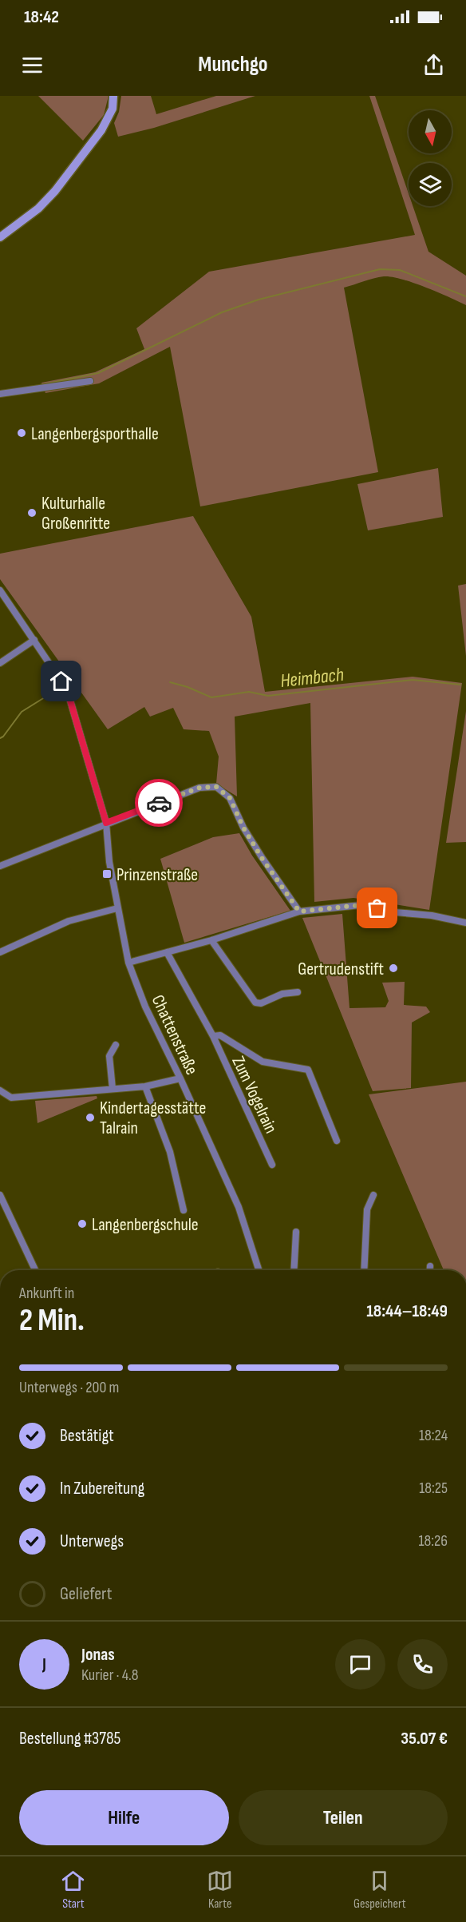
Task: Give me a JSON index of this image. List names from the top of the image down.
{
  "streets": {
    "street": ["Chattenstraße", "Zum Vogelrain"]
  },
  "water": ["Heimbach"],
  "places": {
    "other": [
      "Langenbergsporthalle",
      "Kulturhalle Großenritte",
      "Gertrudenstift",
      "Kindertagesstätte Talrain",
      "Langenbergschule"
    ],
    "transit": ["Prinzenstraße"]
  },
  "north": "bottom",
  "page": {
    "status": "18:42",
    "header": "Munchgo",
    "heading": ["2 Min.", "Ankunft in", "18:44–18:49"],
    "panel": [
      "Jonas",
      "Kurier · 4.8",
      "Bestellung #3785",
      "35.07 €"
    ],
    "bar": "Unterwegs · 200 m",
    "list": [
      ["Bestätigt", "18:24"],
      ["In Zubereitung", "18:25"],
      ["Unterwegs", "18:26"],
      "Geliefert"
    ],
    "round": "J",
    "buttons": ["Hilfe", "Teilen"],
    "tabs": ["Start", "Karte", "Gespeichert"]
  }
}
